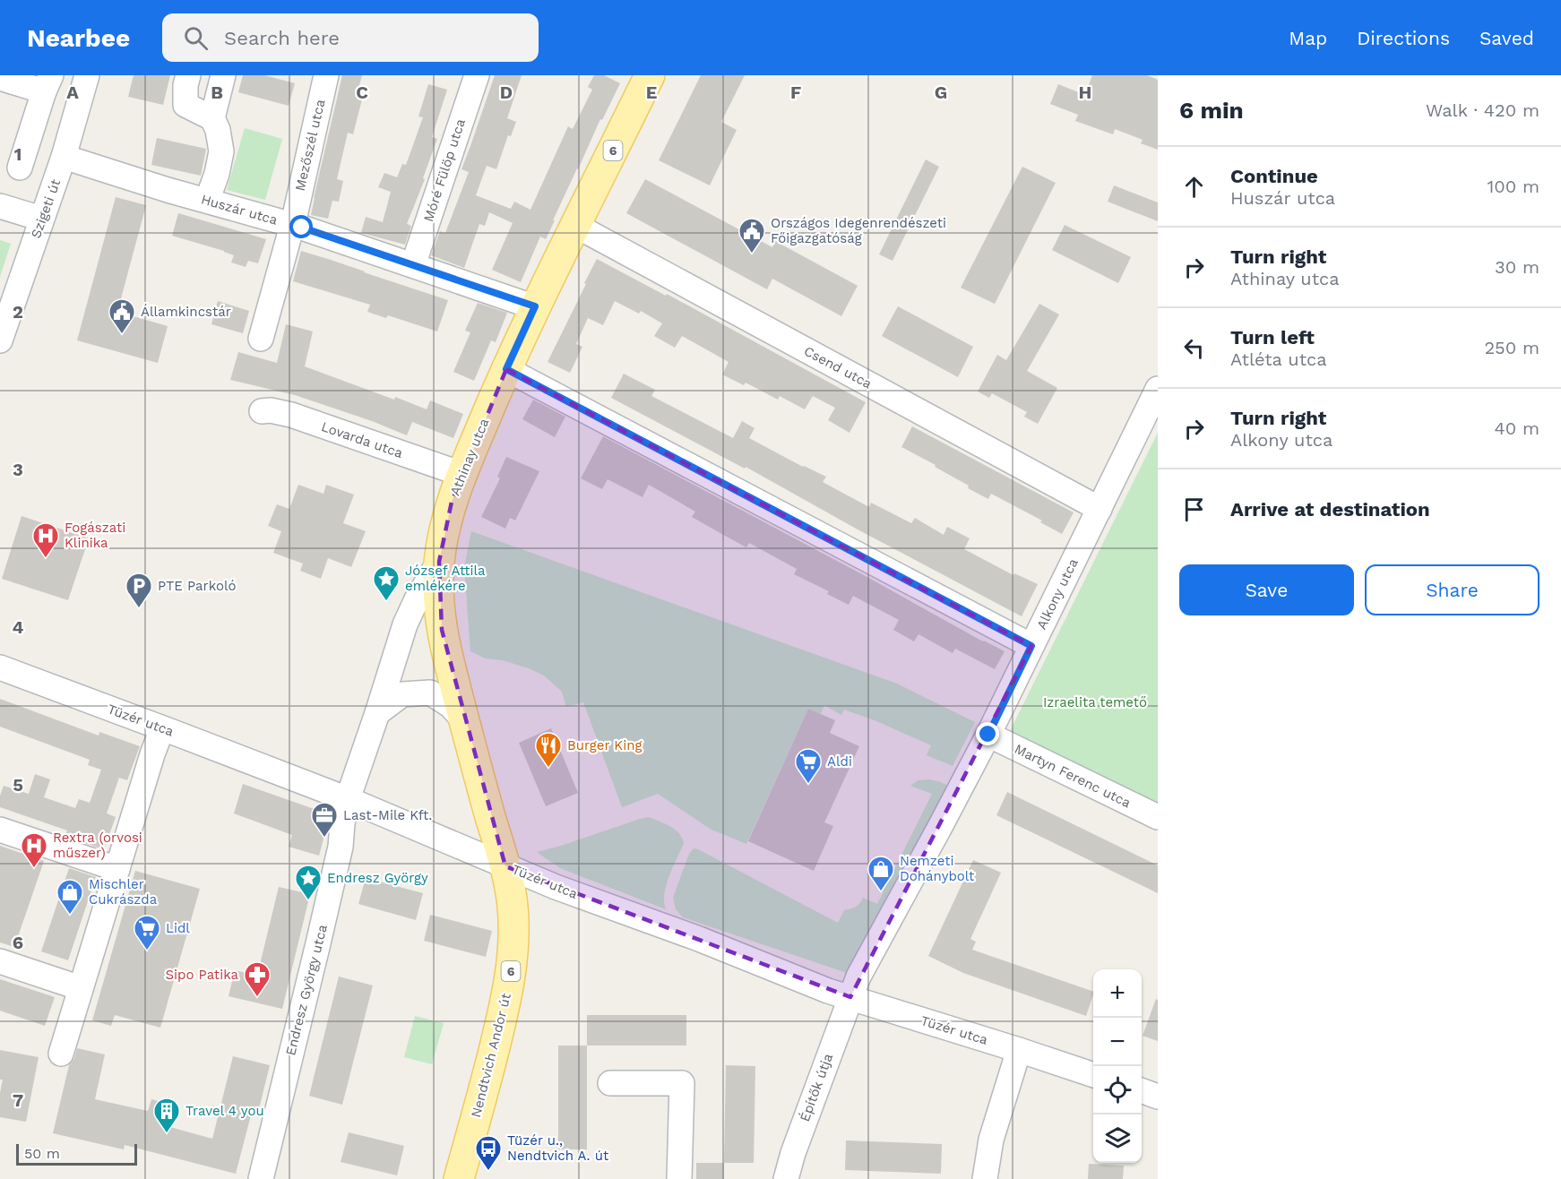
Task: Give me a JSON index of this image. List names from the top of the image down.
{
  "streets": {
    "main road": ["6", "Athinay utca", "Nendtvich Andor út"],
    "street": [
      "Mezőszél utca",
      "Móré Fülöp utca",
      "Szigeti út",
      "Huszár utca",
      "Csend utca",
      "Lovarda utca",
      "Alkony utca",
      "Tüzér utca",
      "Martyn Ferenc utca",
      "Endresz György utca",
      "Építők útja"
    ]
  },
  "crossings": [
    ["Mezőszél utca", "Huszár utca"],
    ["Móré Fülöp utca", "Huszár utca"],
    ["Szigeti út", "Huszár utca"],
    ["Huszár utca", "Athinay utca"],
    ["Csend utca", "Athinay utca"],
    ["Csend utca", "Alkony utca"],
    ["Lovarda utca", "Athinay utca"],
    ["Athinay utca", "Tüzér utca"],
    ["Athinay utca", "Endresz György utca"],
    ["Athinay utca", "Nendtvich Andor út"],
    ["Alkony utca", "Tüzér utca"],
    ["Alkony utca", "Martyn Ferenc utca"],
    ["Alkony utca", "Építők útja"],
    ["Tüzér utca", "Endresz György utca"],
    ["Tüzér utca", "Nendtvich Andor út"],
    ["Tüzér utca", "Építők útja"]
  ],
  "parks": ["Izraelita temető"],
  "places": {
    "public building": ["Országos Idegenrendészeti Főigazgatóság", "Államkincstár"],
    "hospital": ["Fogászati Klinika", "Rextra (orvosi műszer)"],
    "place": ["József Attila emlékére", "Endresz György"],
    "parking": ["PTE Parkoló"],
    "restaurant": ["Burger King"],
    "supermarket": ["Aldi", "Lidl"],
    "office": ["Last-Mile Kft."],
    "shop": ["Nemzeti Dohánybolt", "Mischler Cukrászda"],
    "pharmacy": ["Sipo Patika"],
    "building": ["Travel 4 you"],
    "bus stop": ["Tüzér u., Nendtvich A. út"]
  },
  "scale_bar": "50 m",
  "page": {
    "header": "Nearbee",
    "search": "Search here",
    "nav": ["Map", "Directions", "Saved"],
    "heading": ["6 min", "Walk · 420 m"],
    "list": [
      ["Continue", "Huszár utca", "100 m"],
      ["Turn right", "Athinay utca", "30 m"],
      ["Turn left", "Atléta utca", "250 m"],
      ["Turn right", "Alkony utca", "40 m"],
      "Arrive at destination"
    ],
    "buttons": ["Save", "Share"],
    "map_buttons": ["+", "−"],
    "scale": "50 m"
  },
  "grid": {
    "columns": [
      "A",
      "B",
      "C",
      "D",
      "E",
      "F",
      "G",
      "H"
    ],
    "rows": [
      "1",
      "2",
      "3",
      "4",
      "5",
      "6",
      "7"
    ]
  }
}
